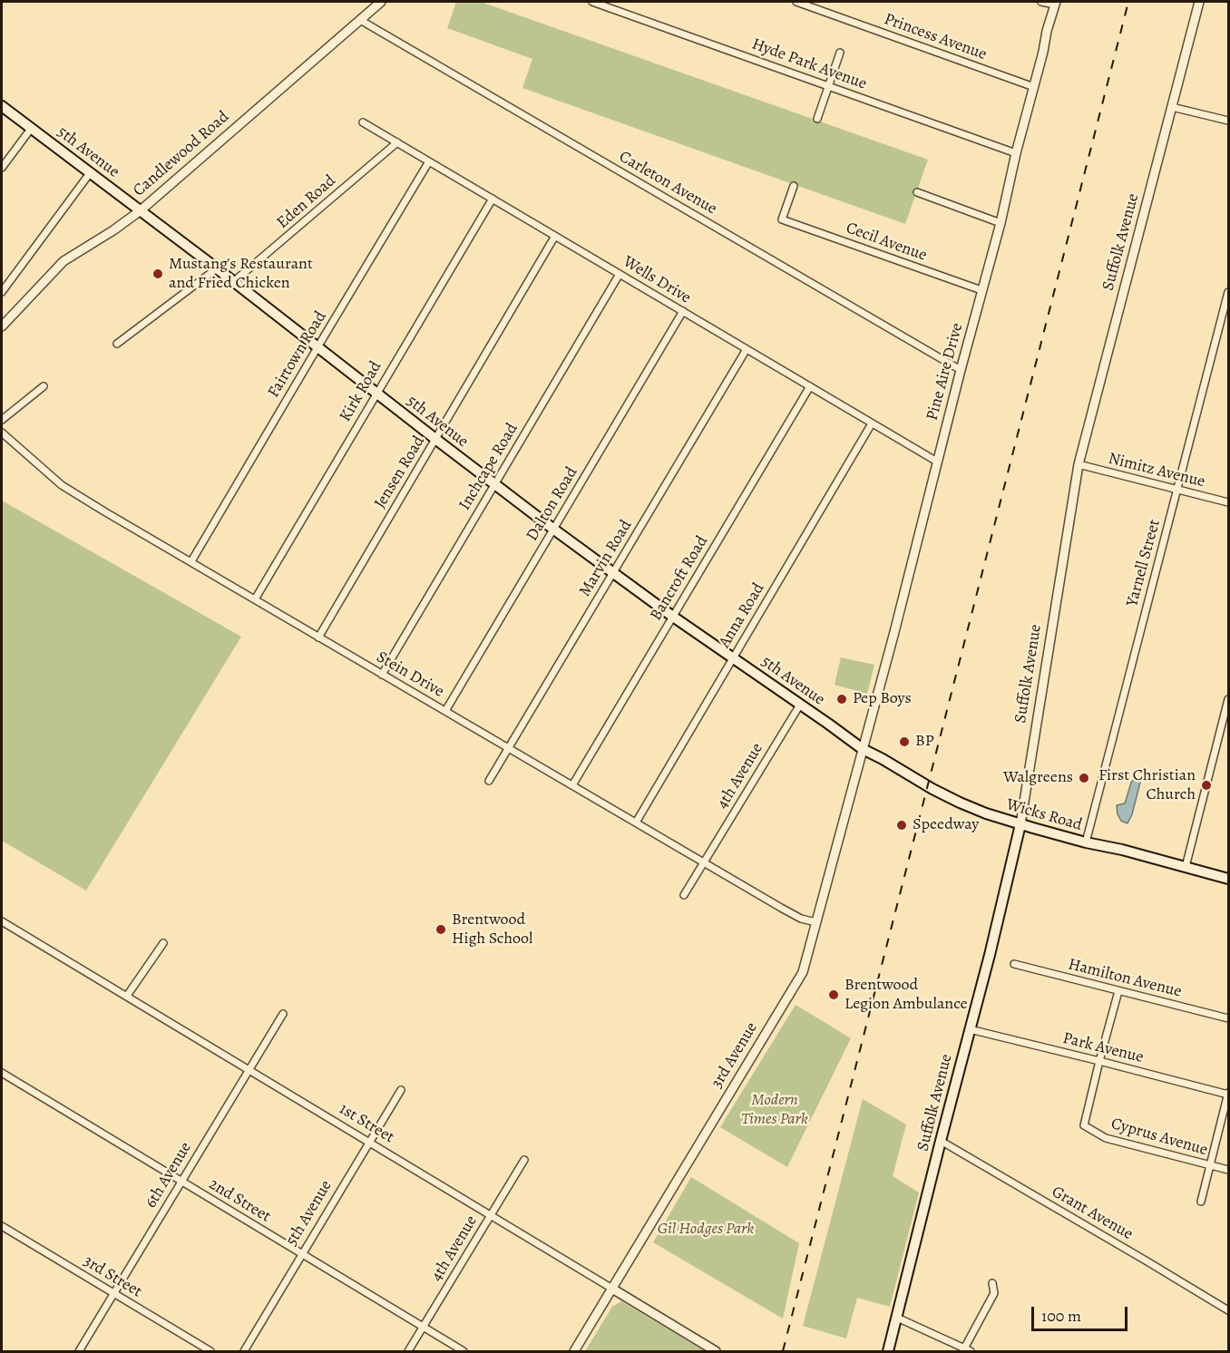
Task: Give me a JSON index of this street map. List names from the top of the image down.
{
  "streets": {
    "main road": ["5th Avenue", "Suffolk Avenue", "Wicks Road"],
    "street": [
      "Princess Avenue",
      "Hyde Park Avenue",
      "Candlewood Road",
      "Carleton Avenue",
      "Eden Road",
      "Cecil Avenue",
      "Wells Drive",
      "Fairtown Road",
      "Pine Aire Drive",
      "Kirk Road",
      "Inchcape Road",
      "Nimitz Avenue",
      "Jensen Road",
      "Dalton Road",
      "Marvin Road",
      "Yarnell Street",
      "Bancroft Road",
      "Anna Road",
      "Stein Drive",
      "4th Avenue",
      "Hamilton Avenue",
      "Park Avenue",
      "3rd Avenue",
      "1st Street",
      "Cyprus Avenue",
      "6th Avenue",
      "2nd Street",
      "Grant Avenue",
      "3rd Street"
    ]
  },
  "crossings": [
    ["Princess Avenue", "Pine Aire Drive"],
    ["Hyde Park Avenue", "Pine Aire Drive"],
    ["5th Avenue", "Candlewood Road"],
    ["5th Avenue", "Eden Road"],
    ["5th Avenue", "Fairtown Road"],
    ["5th Avenue", "Pine Aire Drive"],
    ["5th Avenue", "Kirk Road"],
    ["5th Avenue", "Inchcape Road"],
    ["5th Avenue", "Jensen Road"],
    ["5th Avenue", "Dalton Road"],
    ["5th Avenue", "Marvin Road"],
    ["5th Avenue", "Bancroft Road"],
    ["5th Avenue", "Anna Road"],
    ["5th Avenue", "4th Avenue"],
    ["5th Avenue", "Wicks Road"],
    ["5th Avenue", "3rd Avenue"],
    ["5th Avenue", "1st Street"],
    ["5th Avenue", "2nd Street"],
    ["Candlewood Road", "Carleton Avenue"],
    ["Carleton Avenue", "Pine Aire Drive"],
    ["Eden Road", "Wells Drive"],
    ["Cecil Avenue", "Pine Aire Drive"],
    ["Suffolk Avenue", "Nimitz Avenue"],
    ["Suffolk Avenue", "Wicks Road"],
    ["Suffolk Avenue", "Park Avenue"],
    ["Suffolk Avenue", "Grant Avenue"],
    ["Wells Drive", "Fairtown Road"],
    ["Wells Drive", "Pine Aire Drive"],
    ["Wells Drive", "Kirk Road"],
    ["Wells Drive", "Inchcape Road"],
    ["Wells Drive", "Jensen Road"],
    ["Wells Drive", "Dalton Road"],
    ["Wells Drive", "Marvin Road"],
    ["Wells Drive", "Bancroft Road"],
    ["Wells Drive", "Anna Road"],
    ["Fairtown Road", "Stein Drive"],
    ["Pine Aire Drive", "Wicks Road"],
    ["Pine Aire Drive", "3rd Avenue"],
    ["Kirk Road", "Stein Drive"],
    ["Inchcape Road", "Stein Drive"],
    ["Nimitz Avenue", "Yarnell Street"],
    ["Jensen Road", "Stein Drive"],
    ["Dalton Road", "Stein Drive"],
    ["Marvin Road", "Stein Drive"],
    ["Yarnell Street", "Wicks Road"],
    ["Bancroft Road", "Stein Drive"],
    ["Anna Road", "Stein Drive"],
    ["Stein Drive", "4th Avenue"],
    ["Stein Drive", "3rd Avenue"],
    ["4th Avenue", "1st Street"],
    ["4th Avenue", "2nd Street"],
    ["Wicks Road", "3rd Avenue"],
    ["Park Avenue", "Cyprus Avenue"],
    ["3rd Avenue", "1st Street"],
    ["1st Street", "6th Avenue"],
    ["6th Avenue", "2nd Street"],
    ["6th Avenue", "3rd Street"]
  ],
  "parks": ["Modern Times Park", "Gil Hodges Park"],
  "places": [
    "Mustang's Restaurant and Fried Chicken",
    "Pep Boys",
    "BP",
    "Walgreens",
    "First Christian Church",
    "Speedway",
    "Brentwood High School",
    "Brentwood Legion Ambulance"
  ],
  "scale_bar": "100 m"
}
